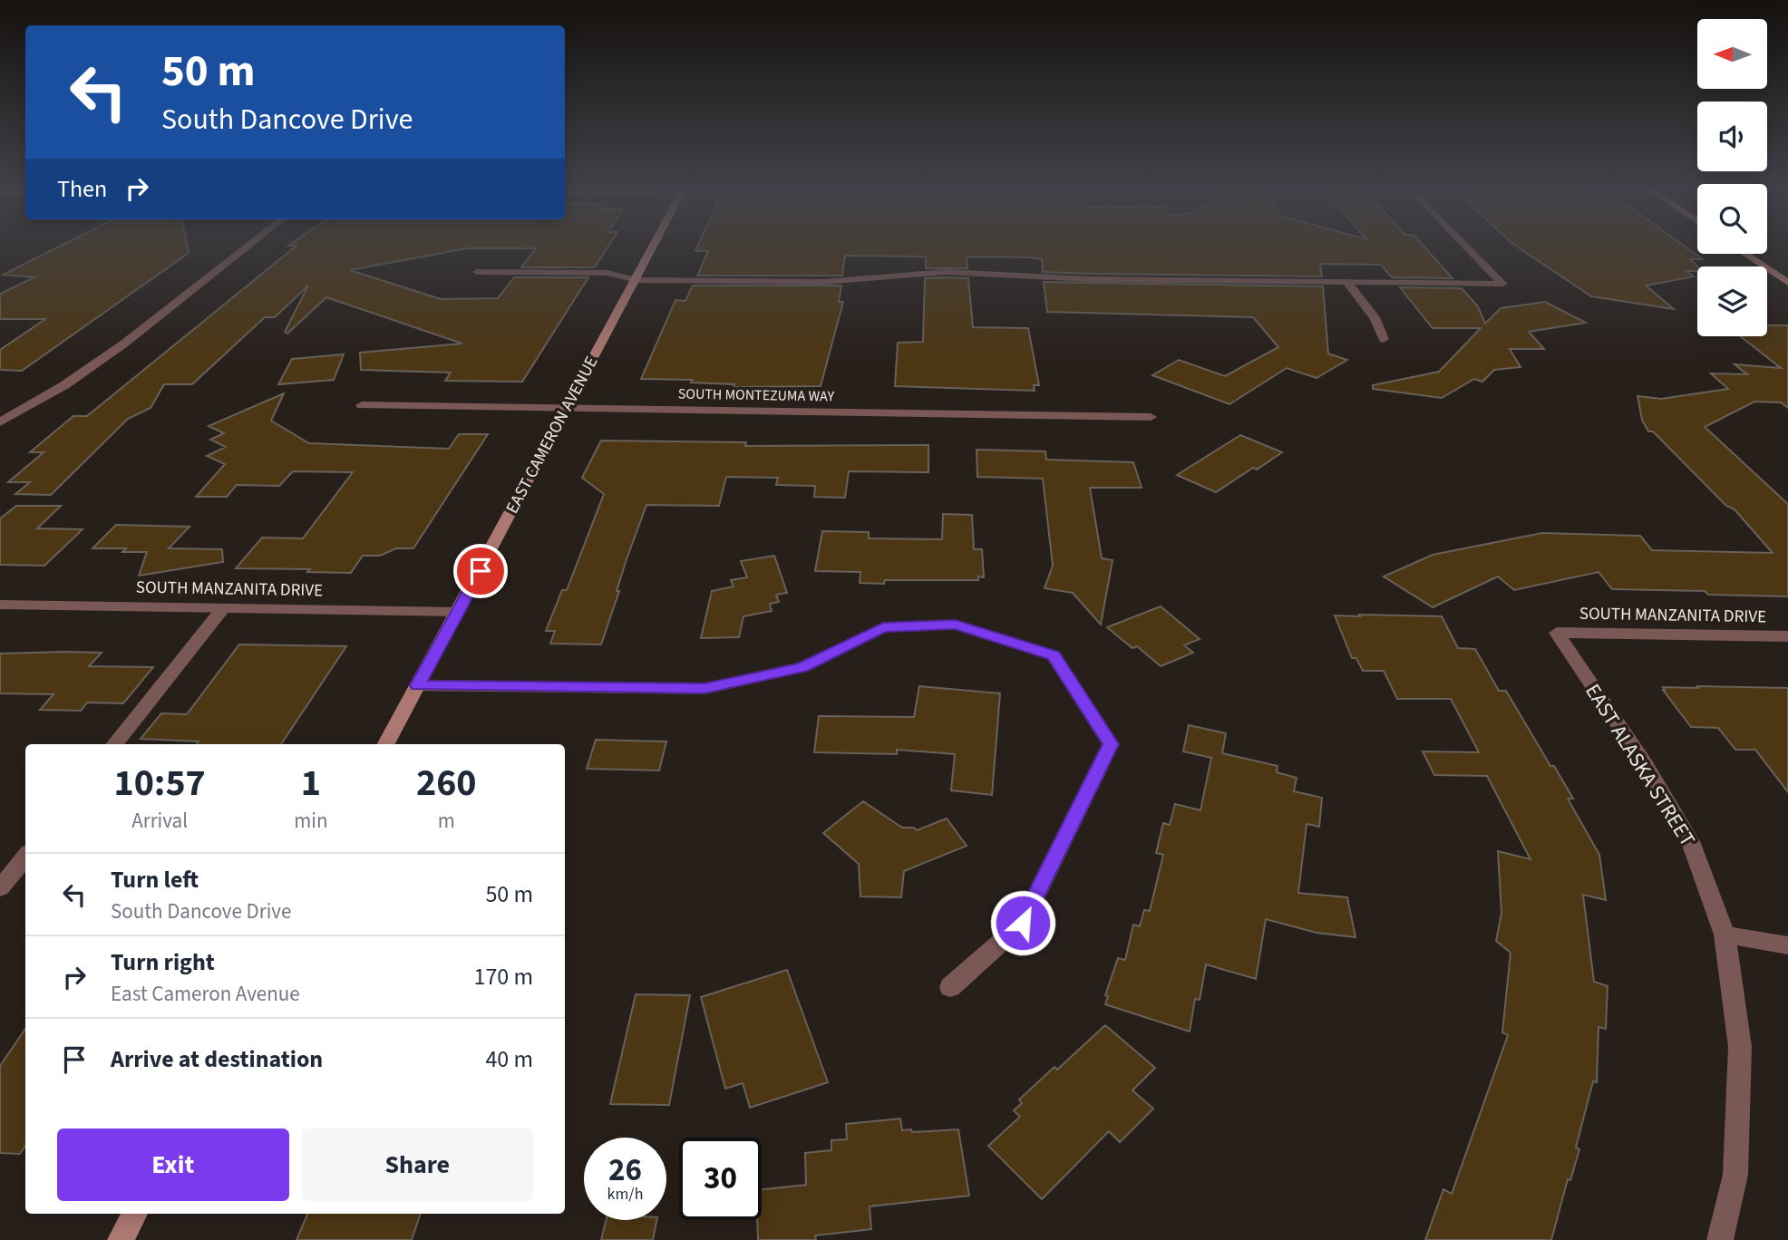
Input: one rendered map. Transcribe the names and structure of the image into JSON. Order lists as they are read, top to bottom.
{
  "streets": {
    "main road": ["EAST CAMERON AVENUE"],
    "street": ["SOUTH MONTEZUMA WAY", "SOUTH MANZANITA DRIVE", "EAST ALASKA STREET"]
  },
  "crossings": [
    ["SOUTH MONTEZUMA WAY", "EAST CAMERON AVENUE"],
    ["EAST CAMERON AVENUE", "SOUTH MANZANITA DRIVE"],
    ["SOUTH MANZANITA DRIVE", "EAST ALASKA STREET"]
  ],
  "north": "left",
  "page": {
    "turn": ["50 m", "South Dancove Drive"],
    "then": "Then",
    "eta": [
      "10:57",
      "Arrival",
      "1",
      "min",
      "260",
      "m"
    ],
    "list": [
      {
        "name": "Turn left",
        "note": "South Dancove Drive",
        "value": "50 m"
      },
      {
        "name": "Turn right",
        "note": "East Cameron Avenue",
        "value": "170 m"
      },
      {
        "name": "Arrive at destination",
        "value": "40 m"
      }
    ],
    "buttons": ["Exit", "Share"],
    "speed": "26 km/h",
    "limit": "30"
  }
}
